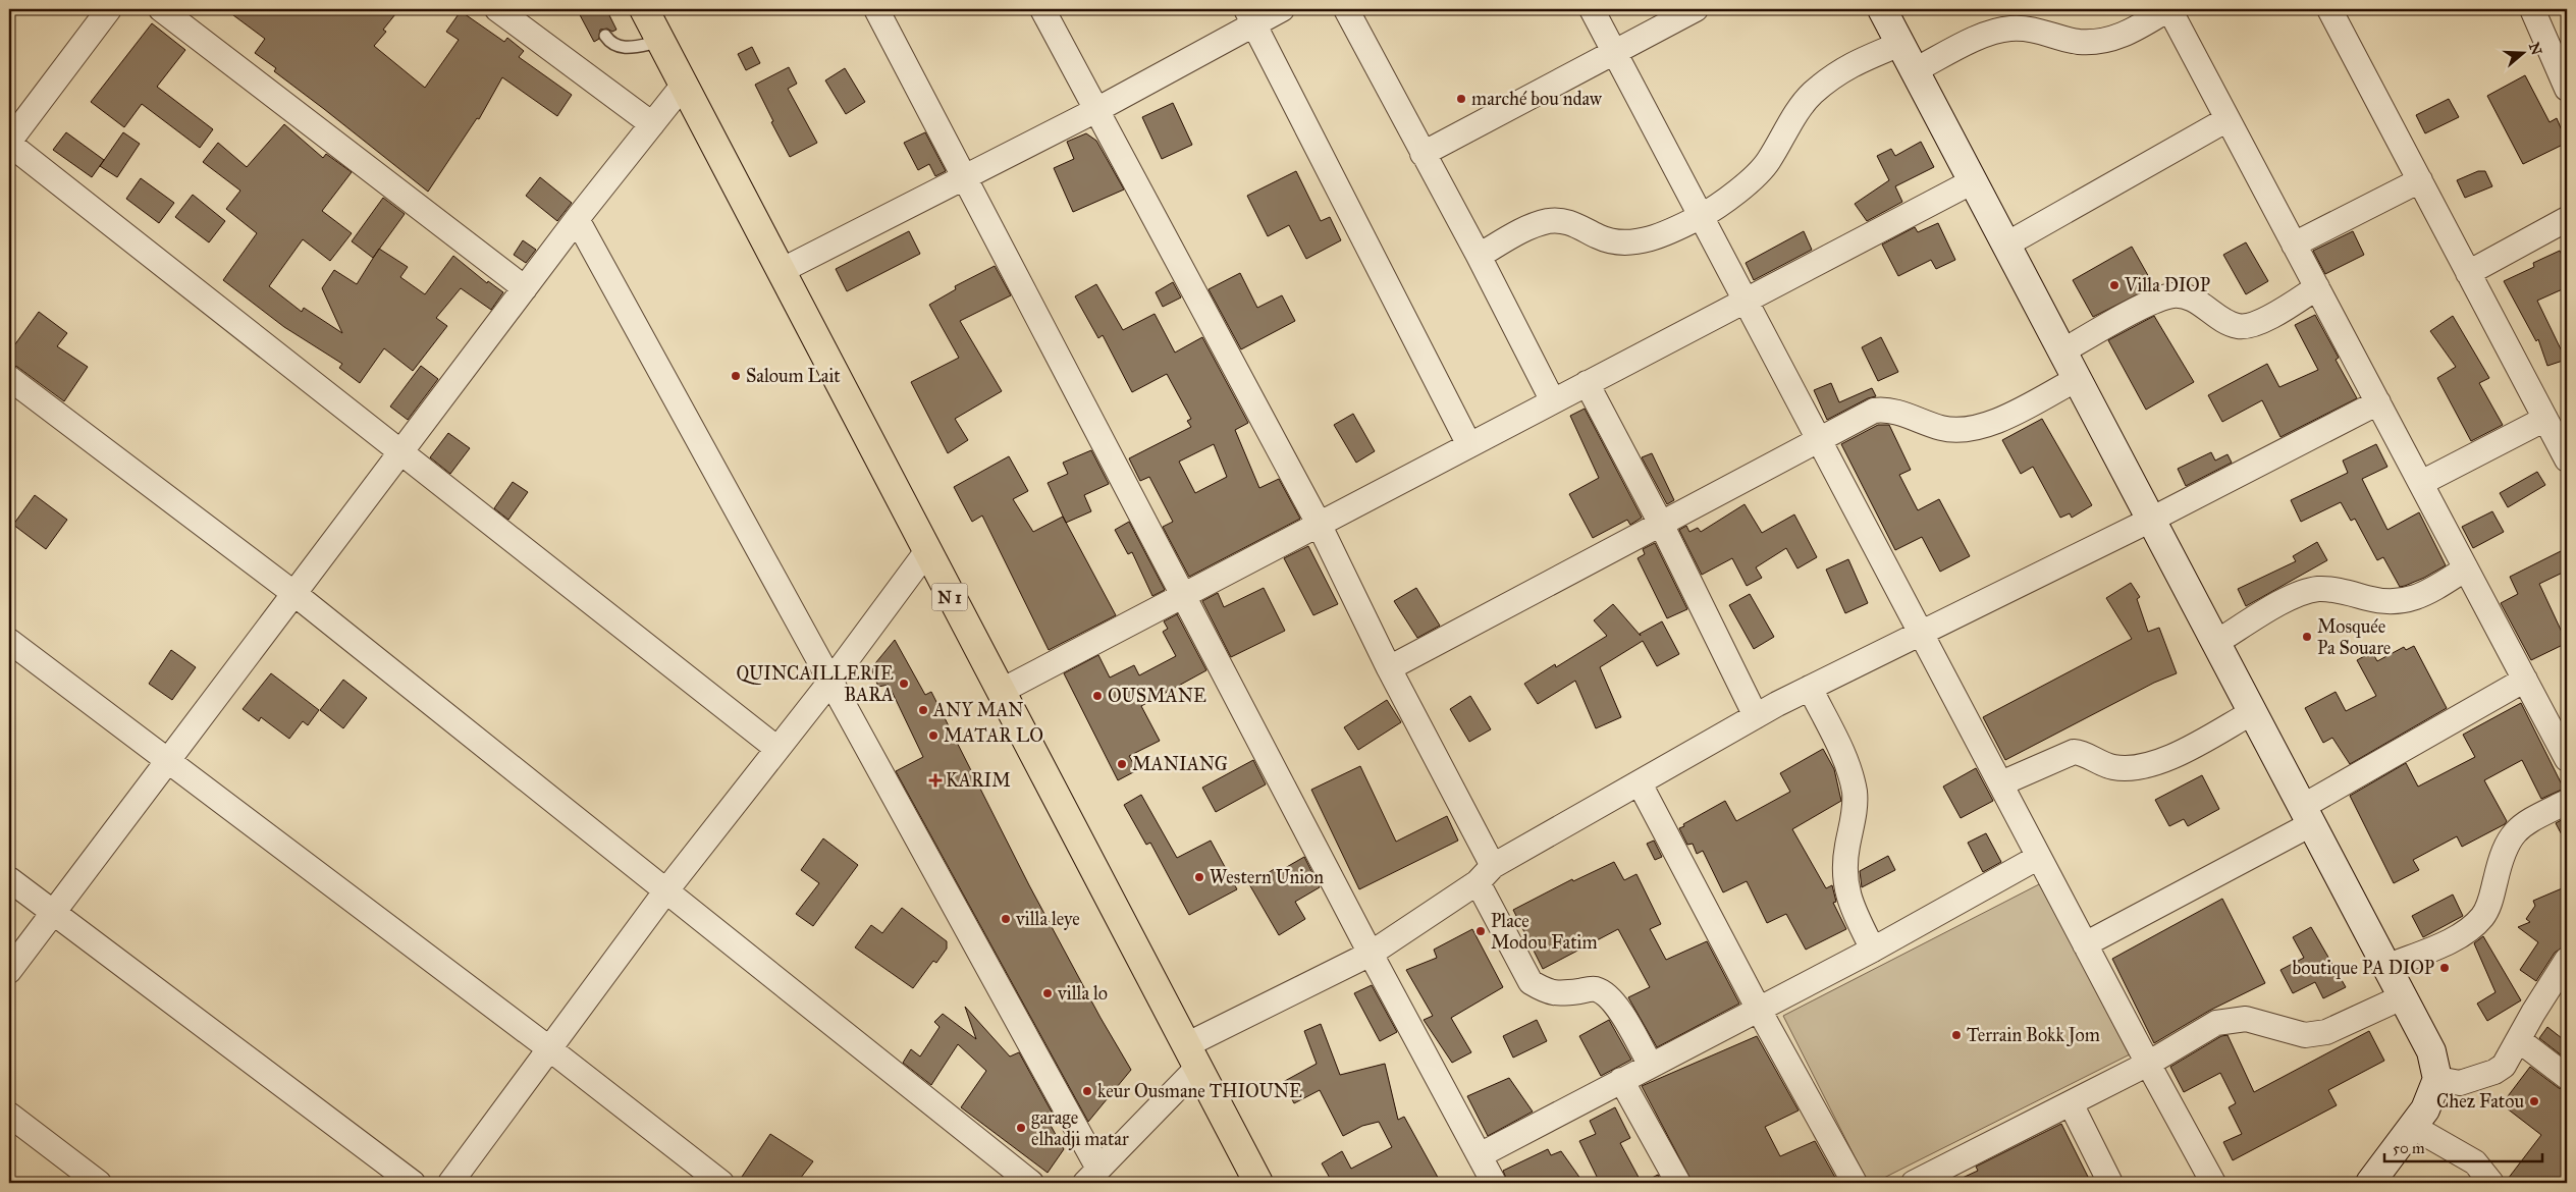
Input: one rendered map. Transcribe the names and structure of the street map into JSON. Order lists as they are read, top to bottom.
{
  "streets": {
    "highway": ["N 1"]
  },
  "places": {
    "other": [
      "marché bou ndaw",
      "Villa DIOP",
      "Saloum Lait",
      "Mosquée Pa Souare",
      "QUINCAILLERIE BARA",
      "OUSMANE",
      "ANY MAN",
      "MATAR LO",
      "MANIANG",
      "Western Union",
      "villa leye",
      "Place Modou Fatim",
      "boutique PA DIOP",
      "villa lo",
      "Terrain Bokk Jom",
      "keur Ousmane THIOUNE",
      "Chez Fatou",
      "garage elhadji matar"
    ],
    "health": ["KARIM"]
  },
  "scale_bar": "50 m",
  "north": "right"
}
